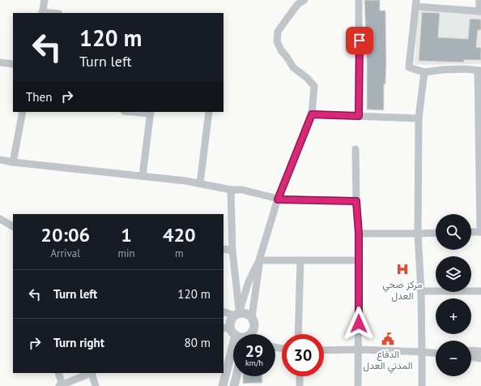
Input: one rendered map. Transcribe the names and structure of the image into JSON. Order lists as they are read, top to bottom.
{
  "places": {
    "hospital": ["مركز صحي العدل"],
    "public building": ["الدفاع المدني العدل"]
  },
  "page": {
    "turn": ["120 m", "Turn left"],
    "then": "Then",
    "map_buttons": ["+", "−"],
    "eta": [
      "20:06",
      "Arrival",
      "1",
      "min",
      "420",
      "m"
    ],
    "list": [
      {
        "name": "Turn left",
        "value": "120 m"
      },
      {
        "name": "Turn right",
        "value": "80 m"
      }
    ],
    "speed": "29 km/h",
    "limit": "30"
  }
}
